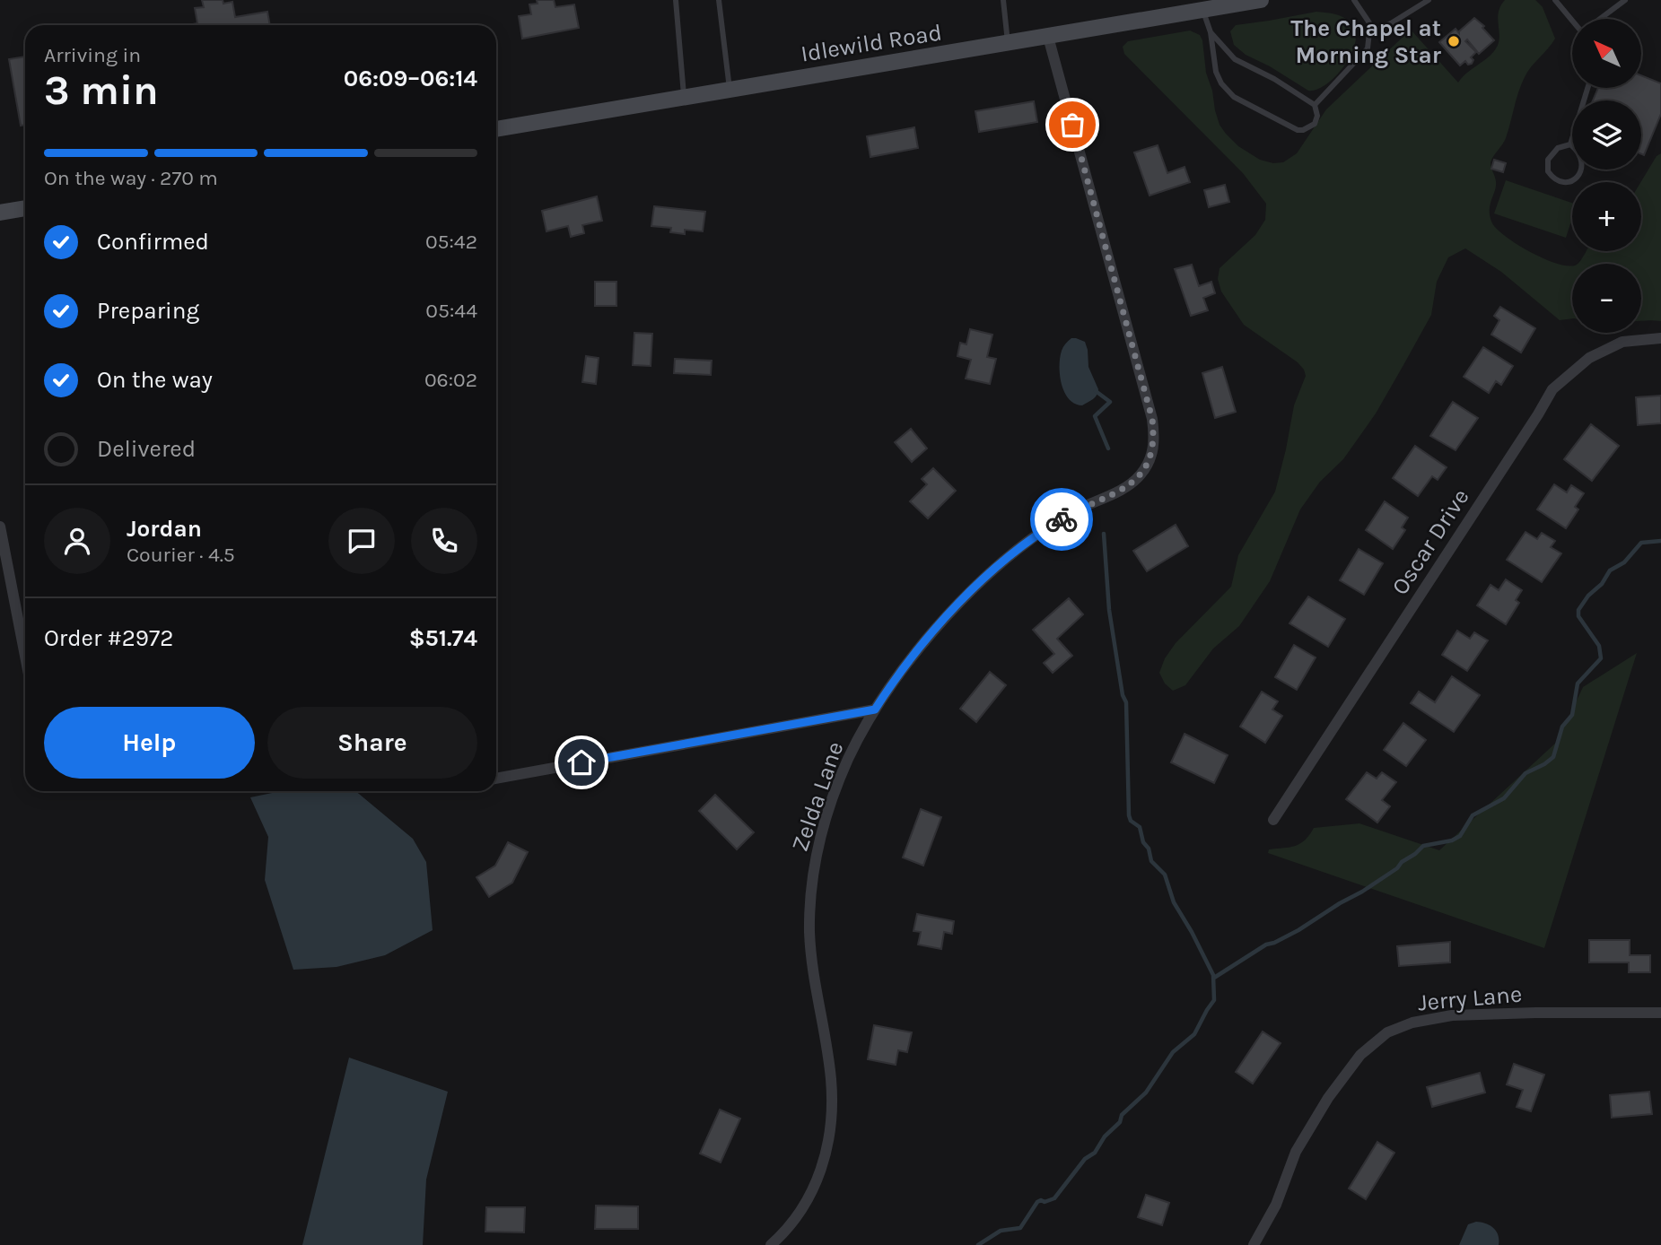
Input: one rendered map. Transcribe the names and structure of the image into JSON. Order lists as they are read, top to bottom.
{
  "streets": {
    "main road": ["Idlewild Road"],
    "street": ["Oscar Drive", "Zelda Lane", "Jerry Lane"]
  },
  "crossings": [
    ["Idlewild Road", "Zelda Lane"]
  ],
  "places": ["The Chapel at Morning Star"],
  "north": "top left",
  "page": {
    "map_buttons": ["+", "−"],
    "heading": ["3 min", "Arriving in", "06:09–06:14"],
    "panel": [
      "Jordan",
      "Courier · 4.5",
      "Order #2972",
      "$51.74"
    ],
    "bar": "On the way · 270 m",
    "list": [
      ["Confirmed", "05:42"],
      ["Preparing", "05:44"],
      ["On the way", "06:02"],
      "Delivered"
    ],
    "buttons": ["Help", "Share"]
  }
}
